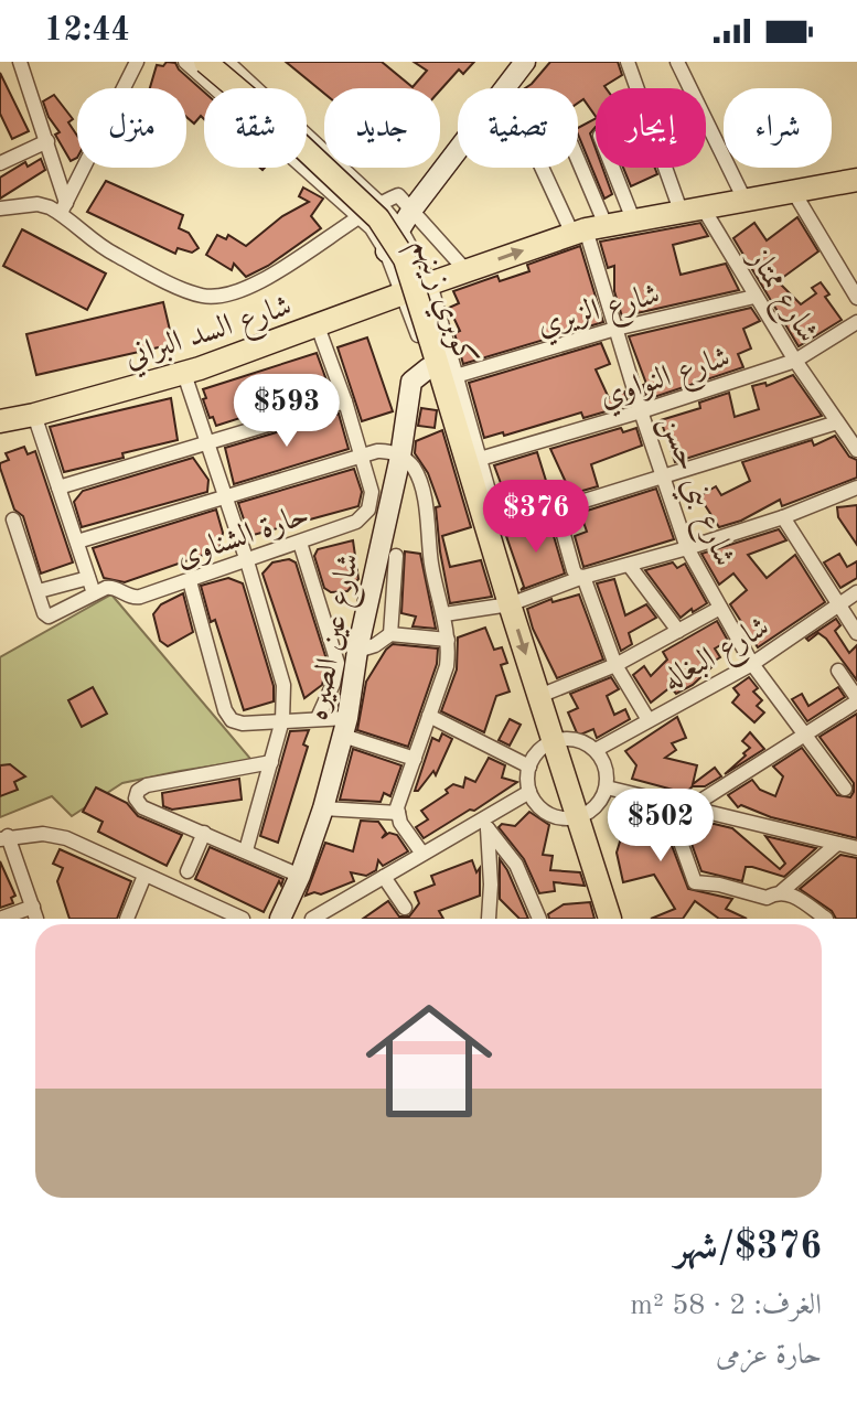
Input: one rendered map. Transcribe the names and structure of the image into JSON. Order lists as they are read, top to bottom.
{
  "streets": {
    "main road": ["كوبري زينهم", "شارع السد البراني"],
    "street": [
      "شارع ممتاز",
      "شارع الزيري",
      "شارع النواوي",
      "شارع بني حسن",
      "حارة الشناوى",
      "شارع عين الصيره",
      "شارع البغاله"
    ]
  },
  "crossings": [
    ["شارع ممتاز", "شارع الزيري"],
    ["شارع ممتاز", "شارع السد البراني"],
    ["شارع ممتاز", "شارع النواوي"],
    ["شارع الزيري", "شارع بني حسن"],
    ["شارع السد البراني", "شارع بني حسن"],
    ["شارع السد البراني", "حارة الشناوى"],
    ["شارع النواوي", "شارع بني حسن"],
    ["شارع بني حسن", "شارع البغاله"]
  ],
  "page": {
    "status": "12:44",
    "chip": [
      "شراء",
      "إيجار",
      "تصفية",
      "جديد",
      "شقة",
      "منزل"
    ],
    "price": ["$593", "$376", "$502"],
    "list": [
      {
        "name": "$376/شهر",
        "note": "الغرف: 2 · 58 m² · حارة عزمى"
      }
    ]
  }
}
